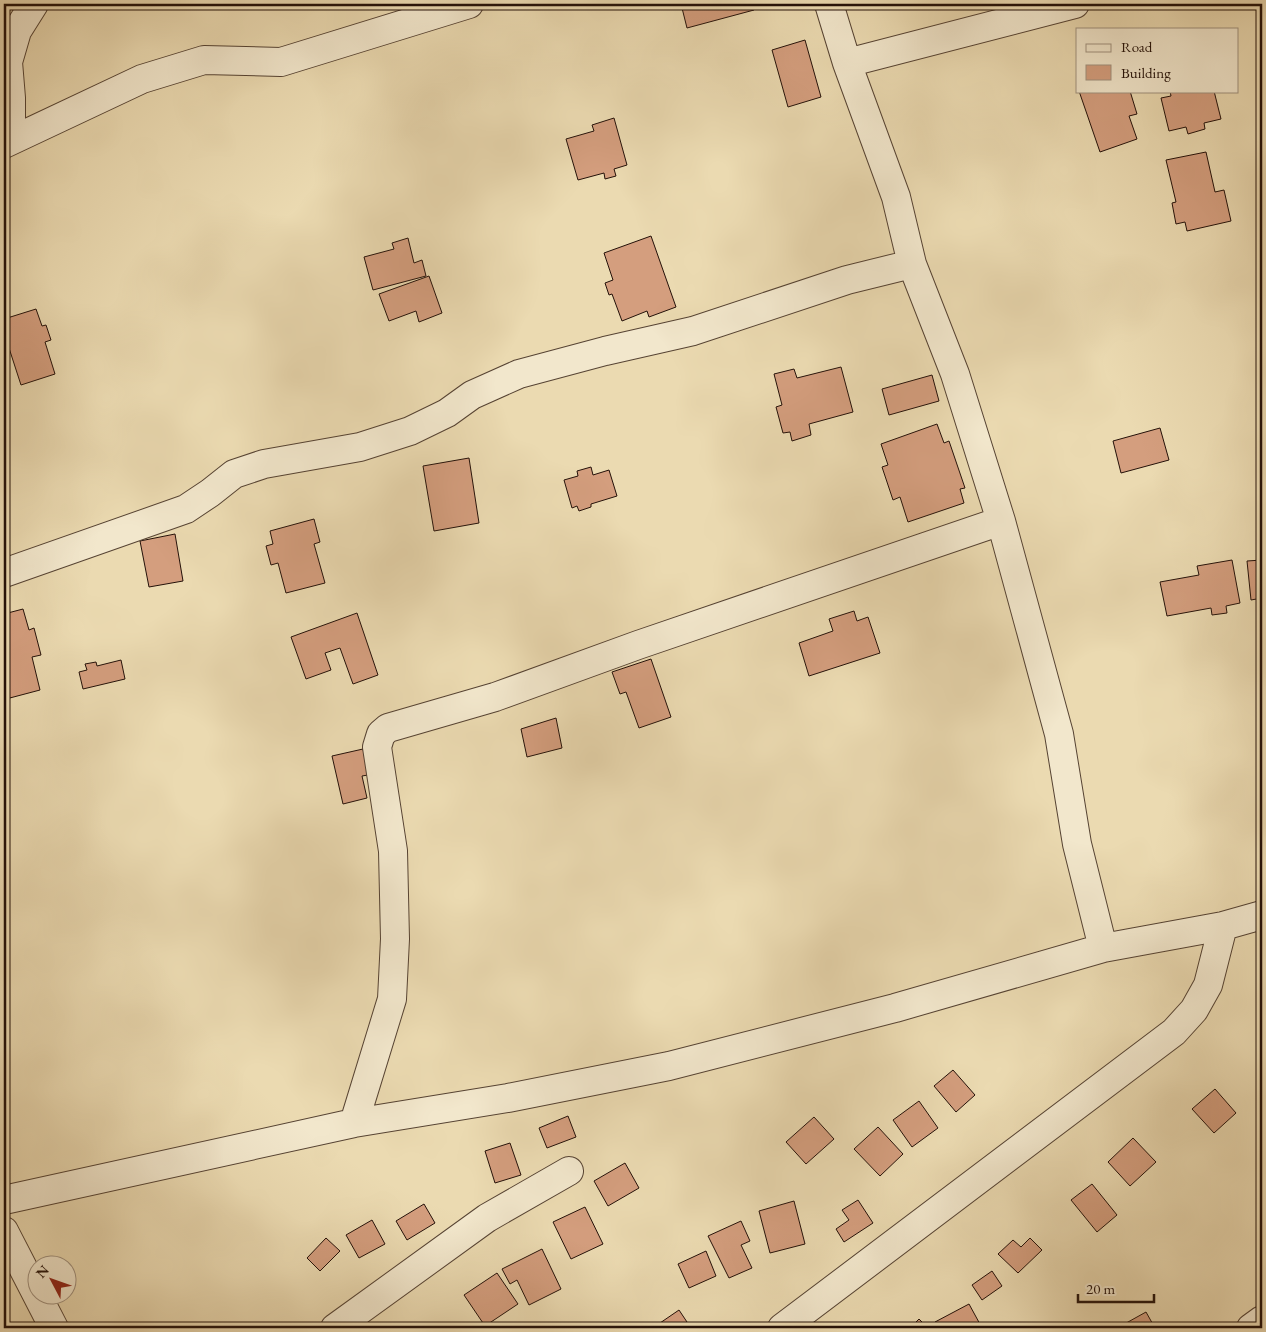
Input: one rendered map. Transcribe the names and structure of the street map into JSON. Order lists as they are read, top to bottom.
{
  "legend": ["Road", "Building"],
  "scale_bar": "20 m",
  "north": "top left"
}
